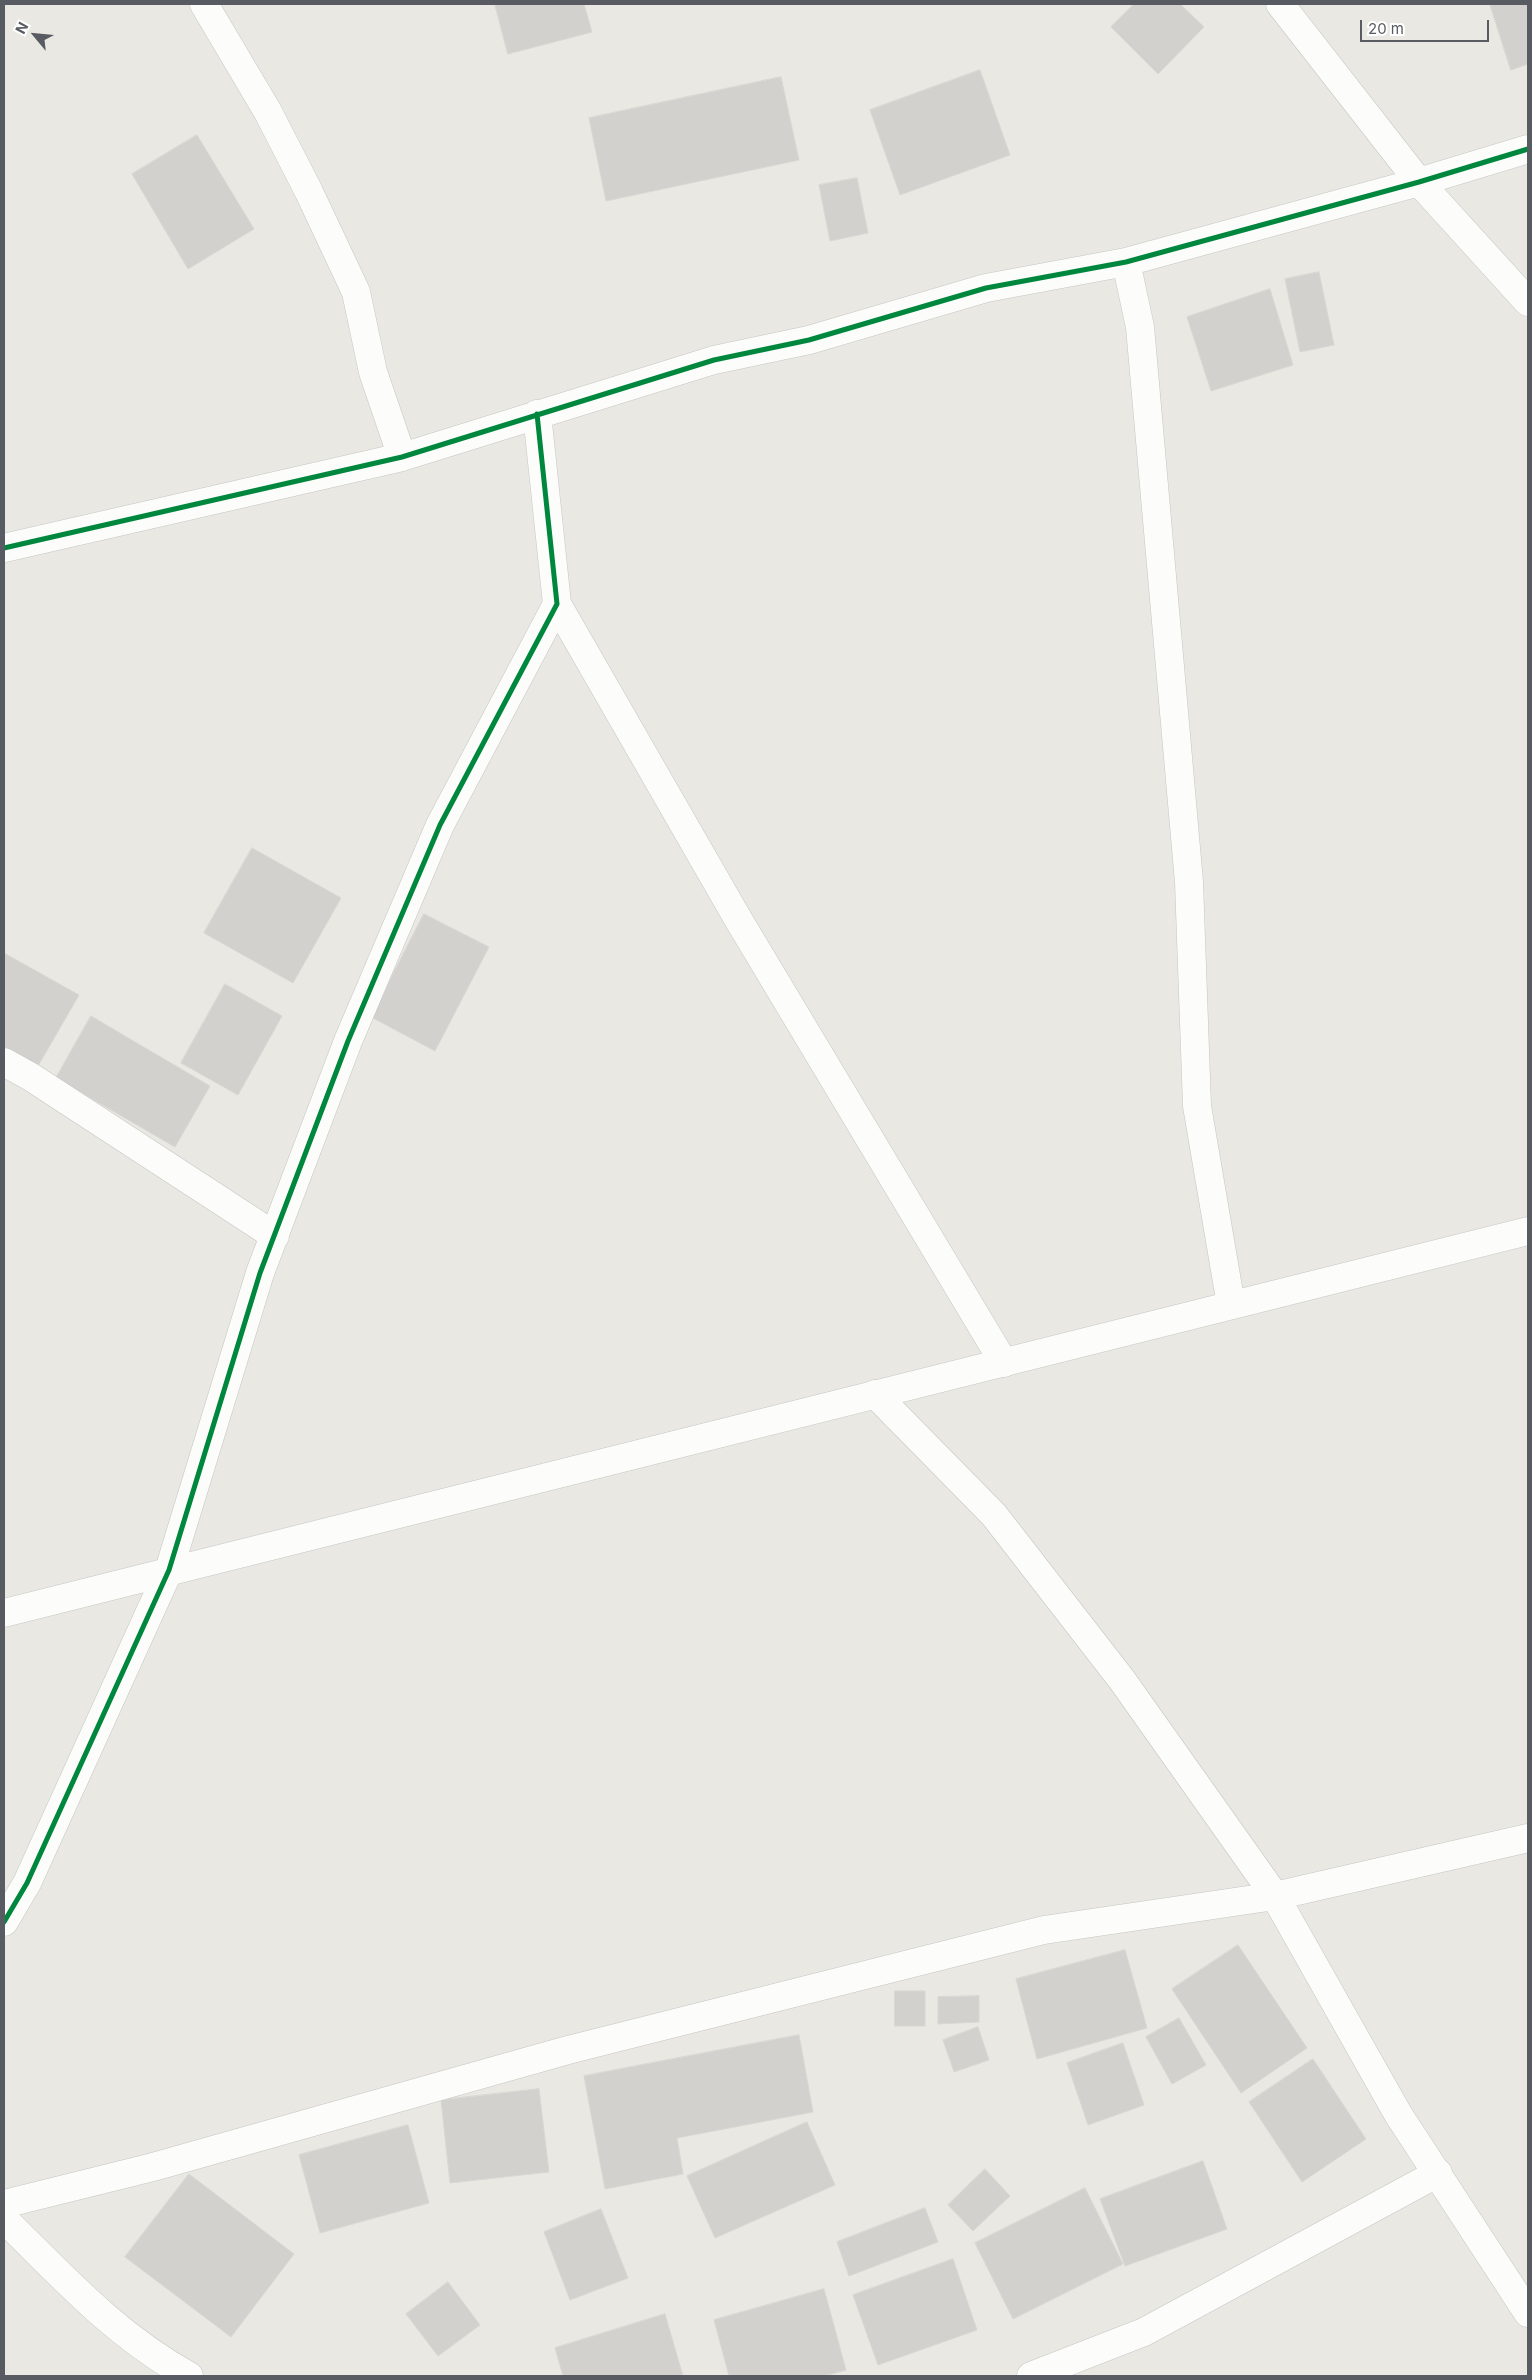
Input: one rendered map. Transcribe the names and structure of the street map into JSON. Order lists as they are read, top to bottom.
{
  "scale_bar": "20 m",
  "north": "top left"
}
